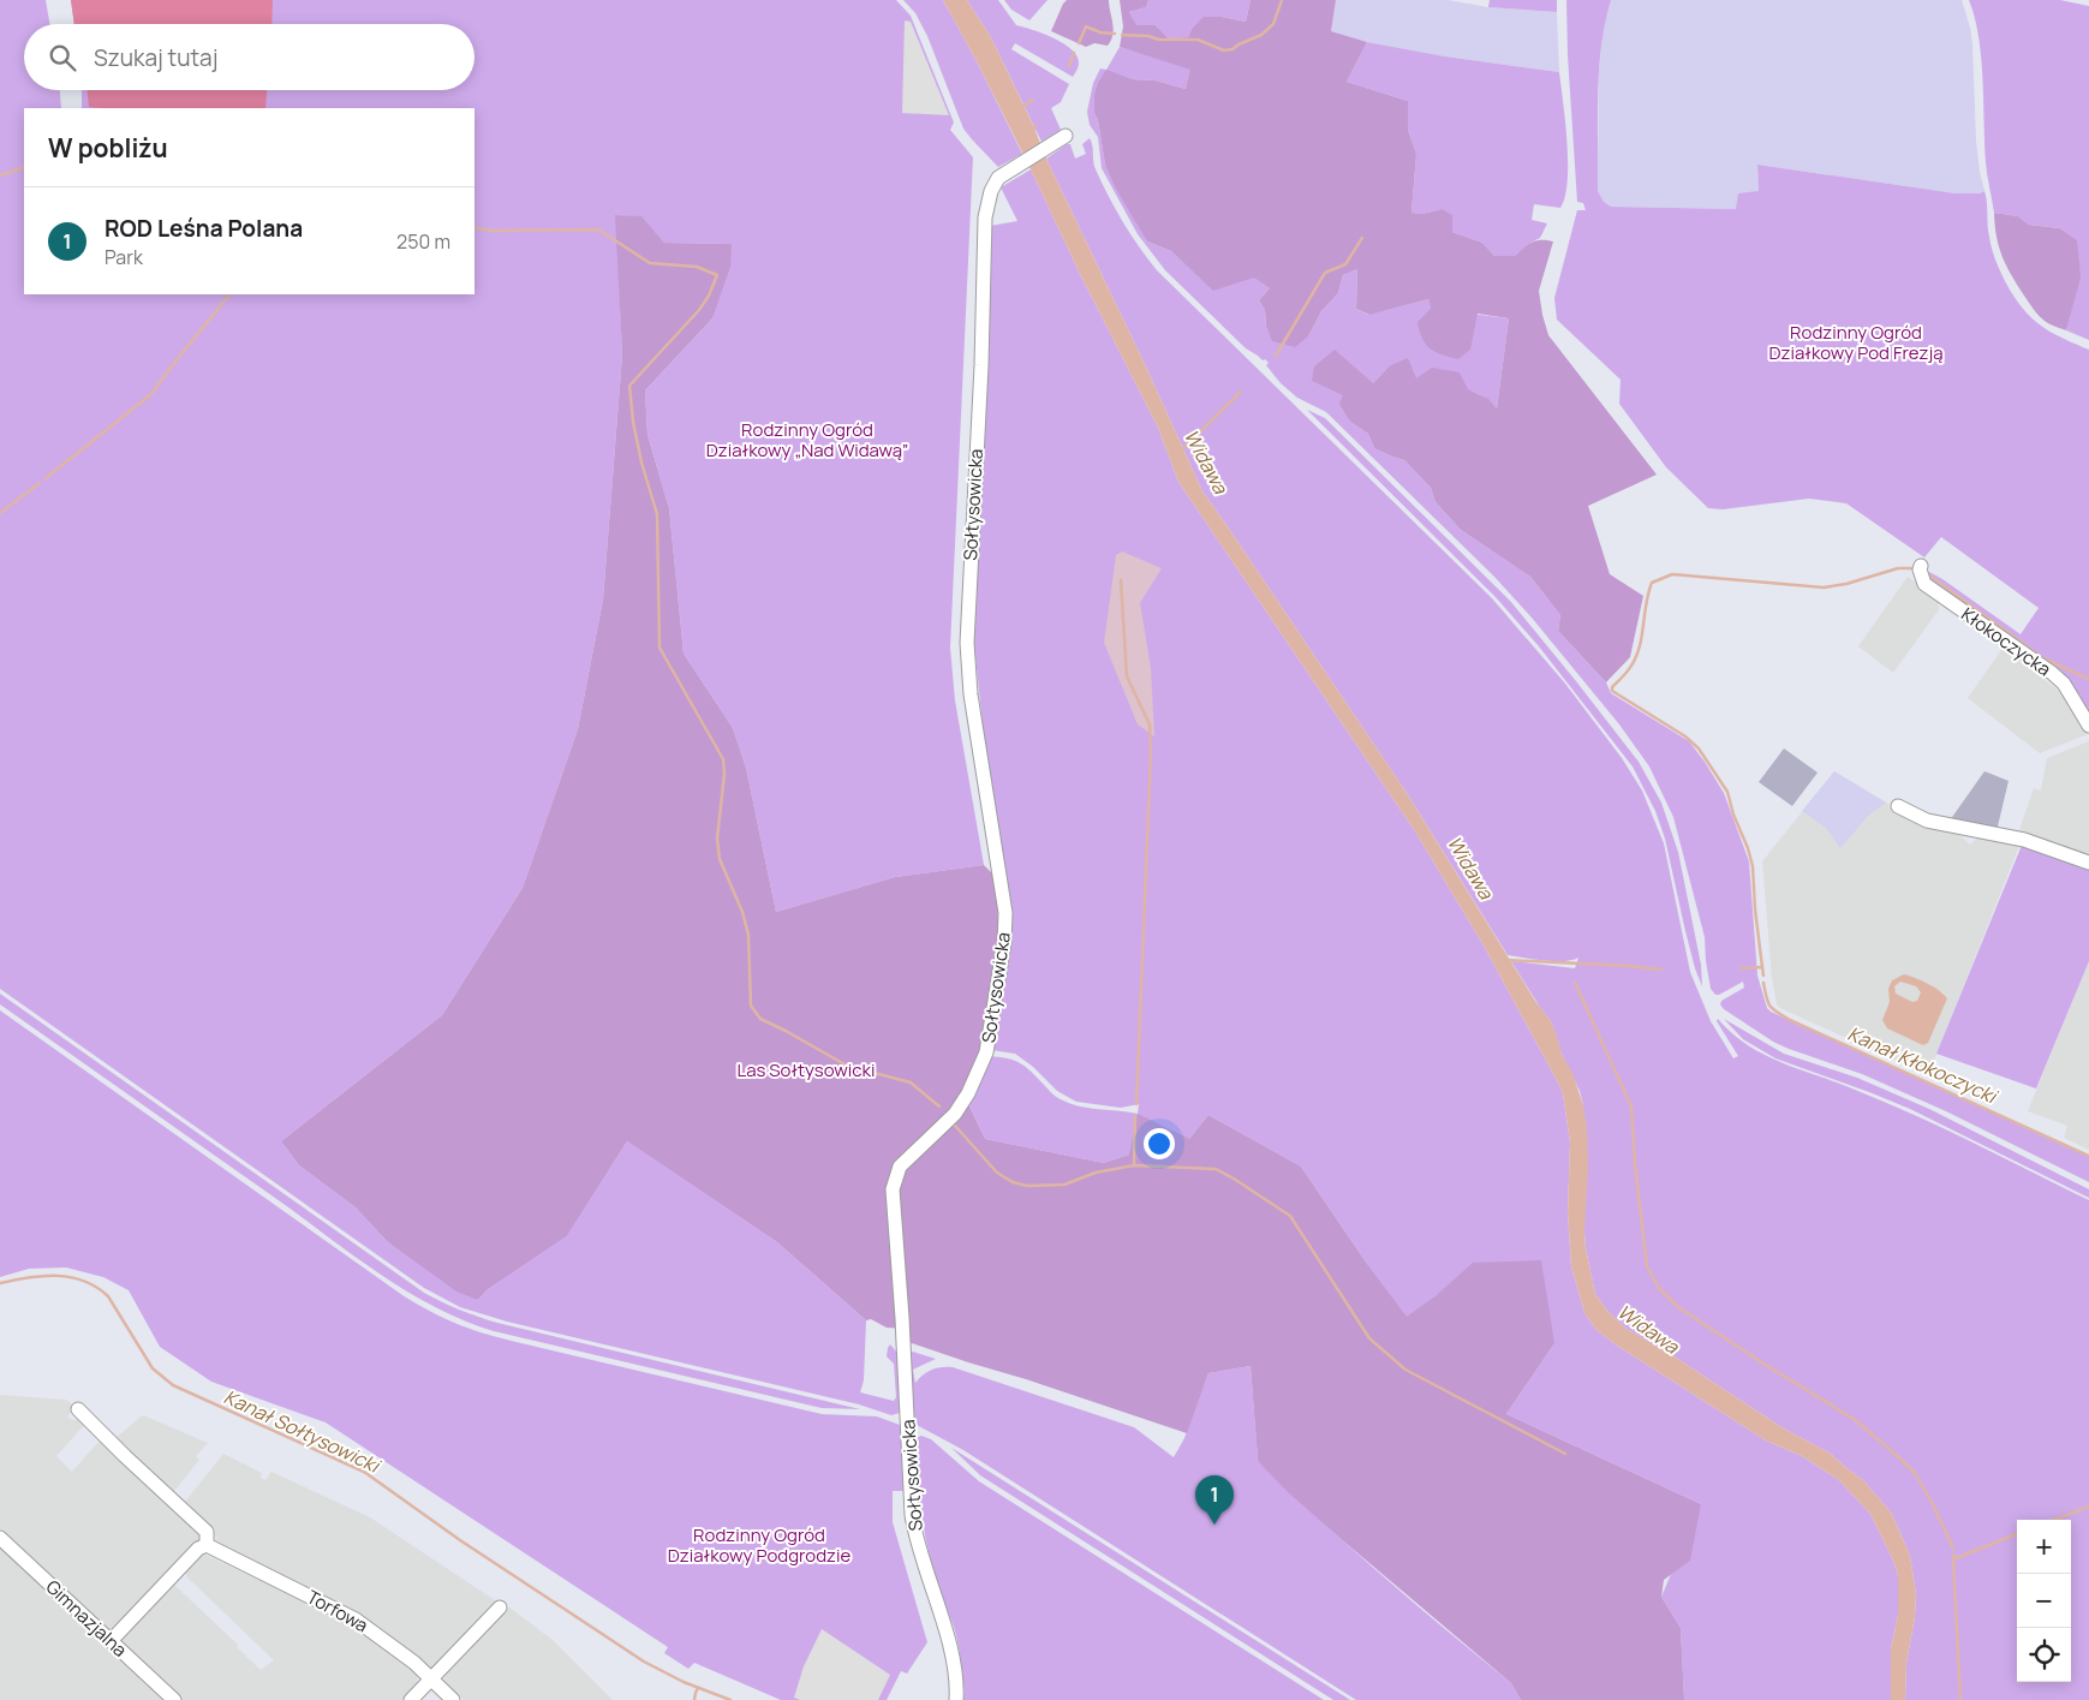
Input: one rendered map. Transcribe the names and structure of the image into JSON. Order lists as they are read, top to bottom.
{
  "streets": {
    "street": [
      "Sołtysowicka",
      "Kłokoczycka",
      "Torfowa",
      "Gimnazjalna"
    ]
  },
  "water": ["Widawa", "Kanał Kłokoczycki", "Kanał Sołtysowicki"],
  "parks": [
    "Rodzinny Ogród Działkowy Pod Frezją",
    "Rodzinny Ogród Działkowy „Nad Widawą”",
    "Las Sołtysowicki",
    "Rodzinny Ogród Działkowy Podgrodzie"
  ],
  "page": {
    "search": "Szukaj tutaj",
    "heading": "W pobliżu",
    "list": [
      {
        "mark": "1",
        "name": "ROD Leśna Polana",
        "note": "Park",
        "value": "250 m"
      }
    ],
    "pins": "1",
    "map_buttons": ["+", "−"]
  }
}
